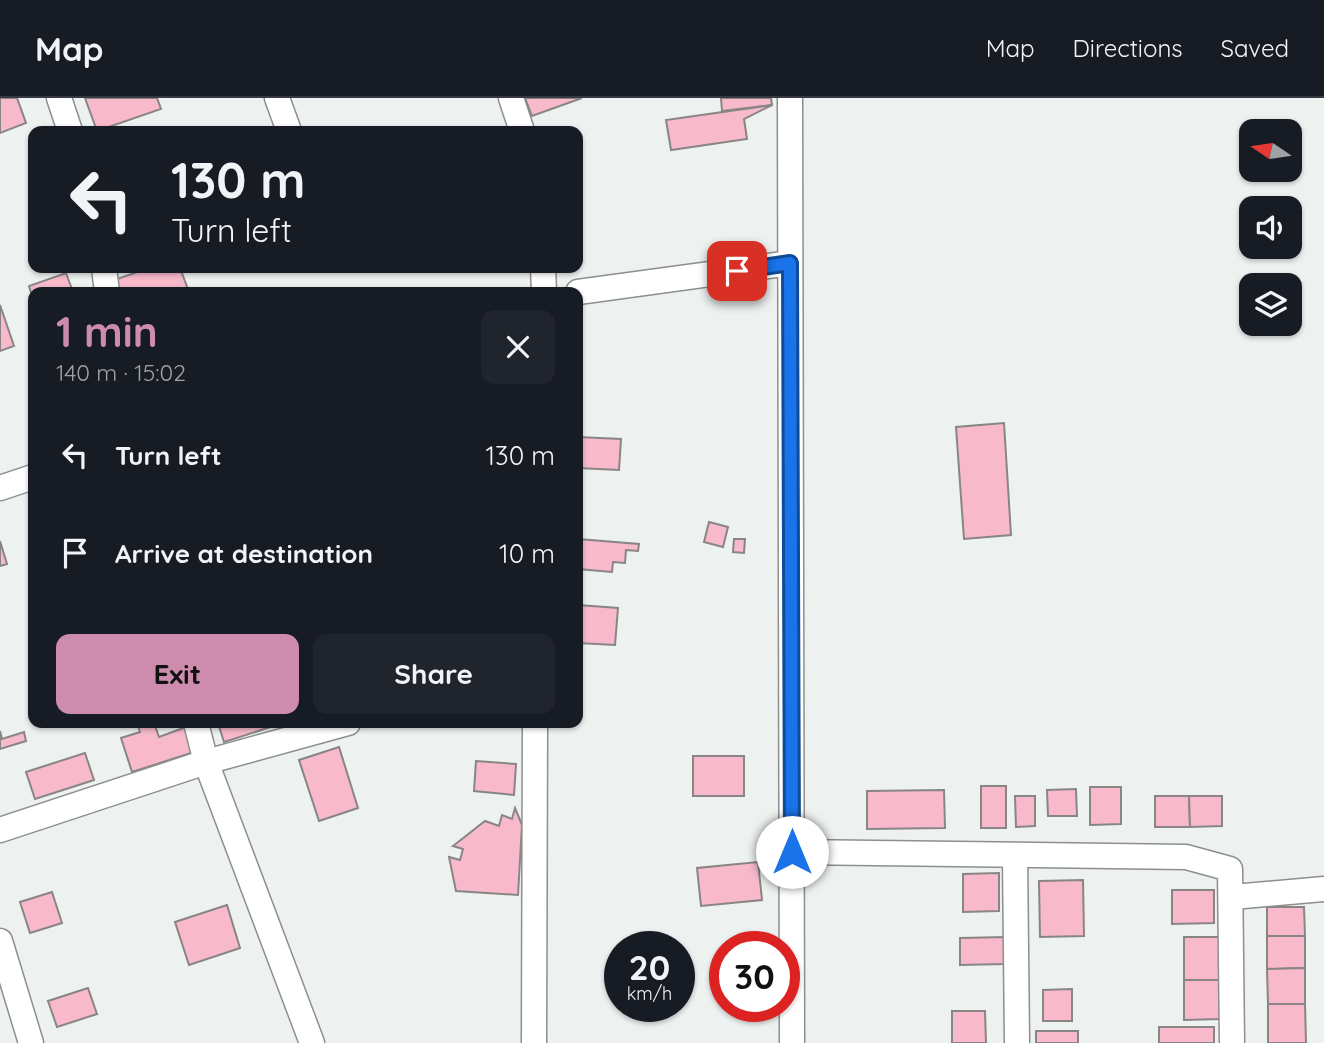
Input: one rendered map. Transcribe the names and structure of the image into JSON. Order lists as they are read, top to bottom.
{
  "north": "left",
  "page": {
    "header": "Map",
    "nav": ["Map", "Directions", "Saved"],
    "turn": ["130 m", "Turn left"],
    "heading": ["1 min", "140 m · 15:02"],
    "list": [
      {
        "name": "Turn left",
        "value": "130 m"
      },
      {
        "name": "Arrive at destination",
        "value": "10 m"
      }
    ],
    "buttons": ["Exit", "Share"],
    "speed": "20 km/h",
    "limit": "30"
  }
}
